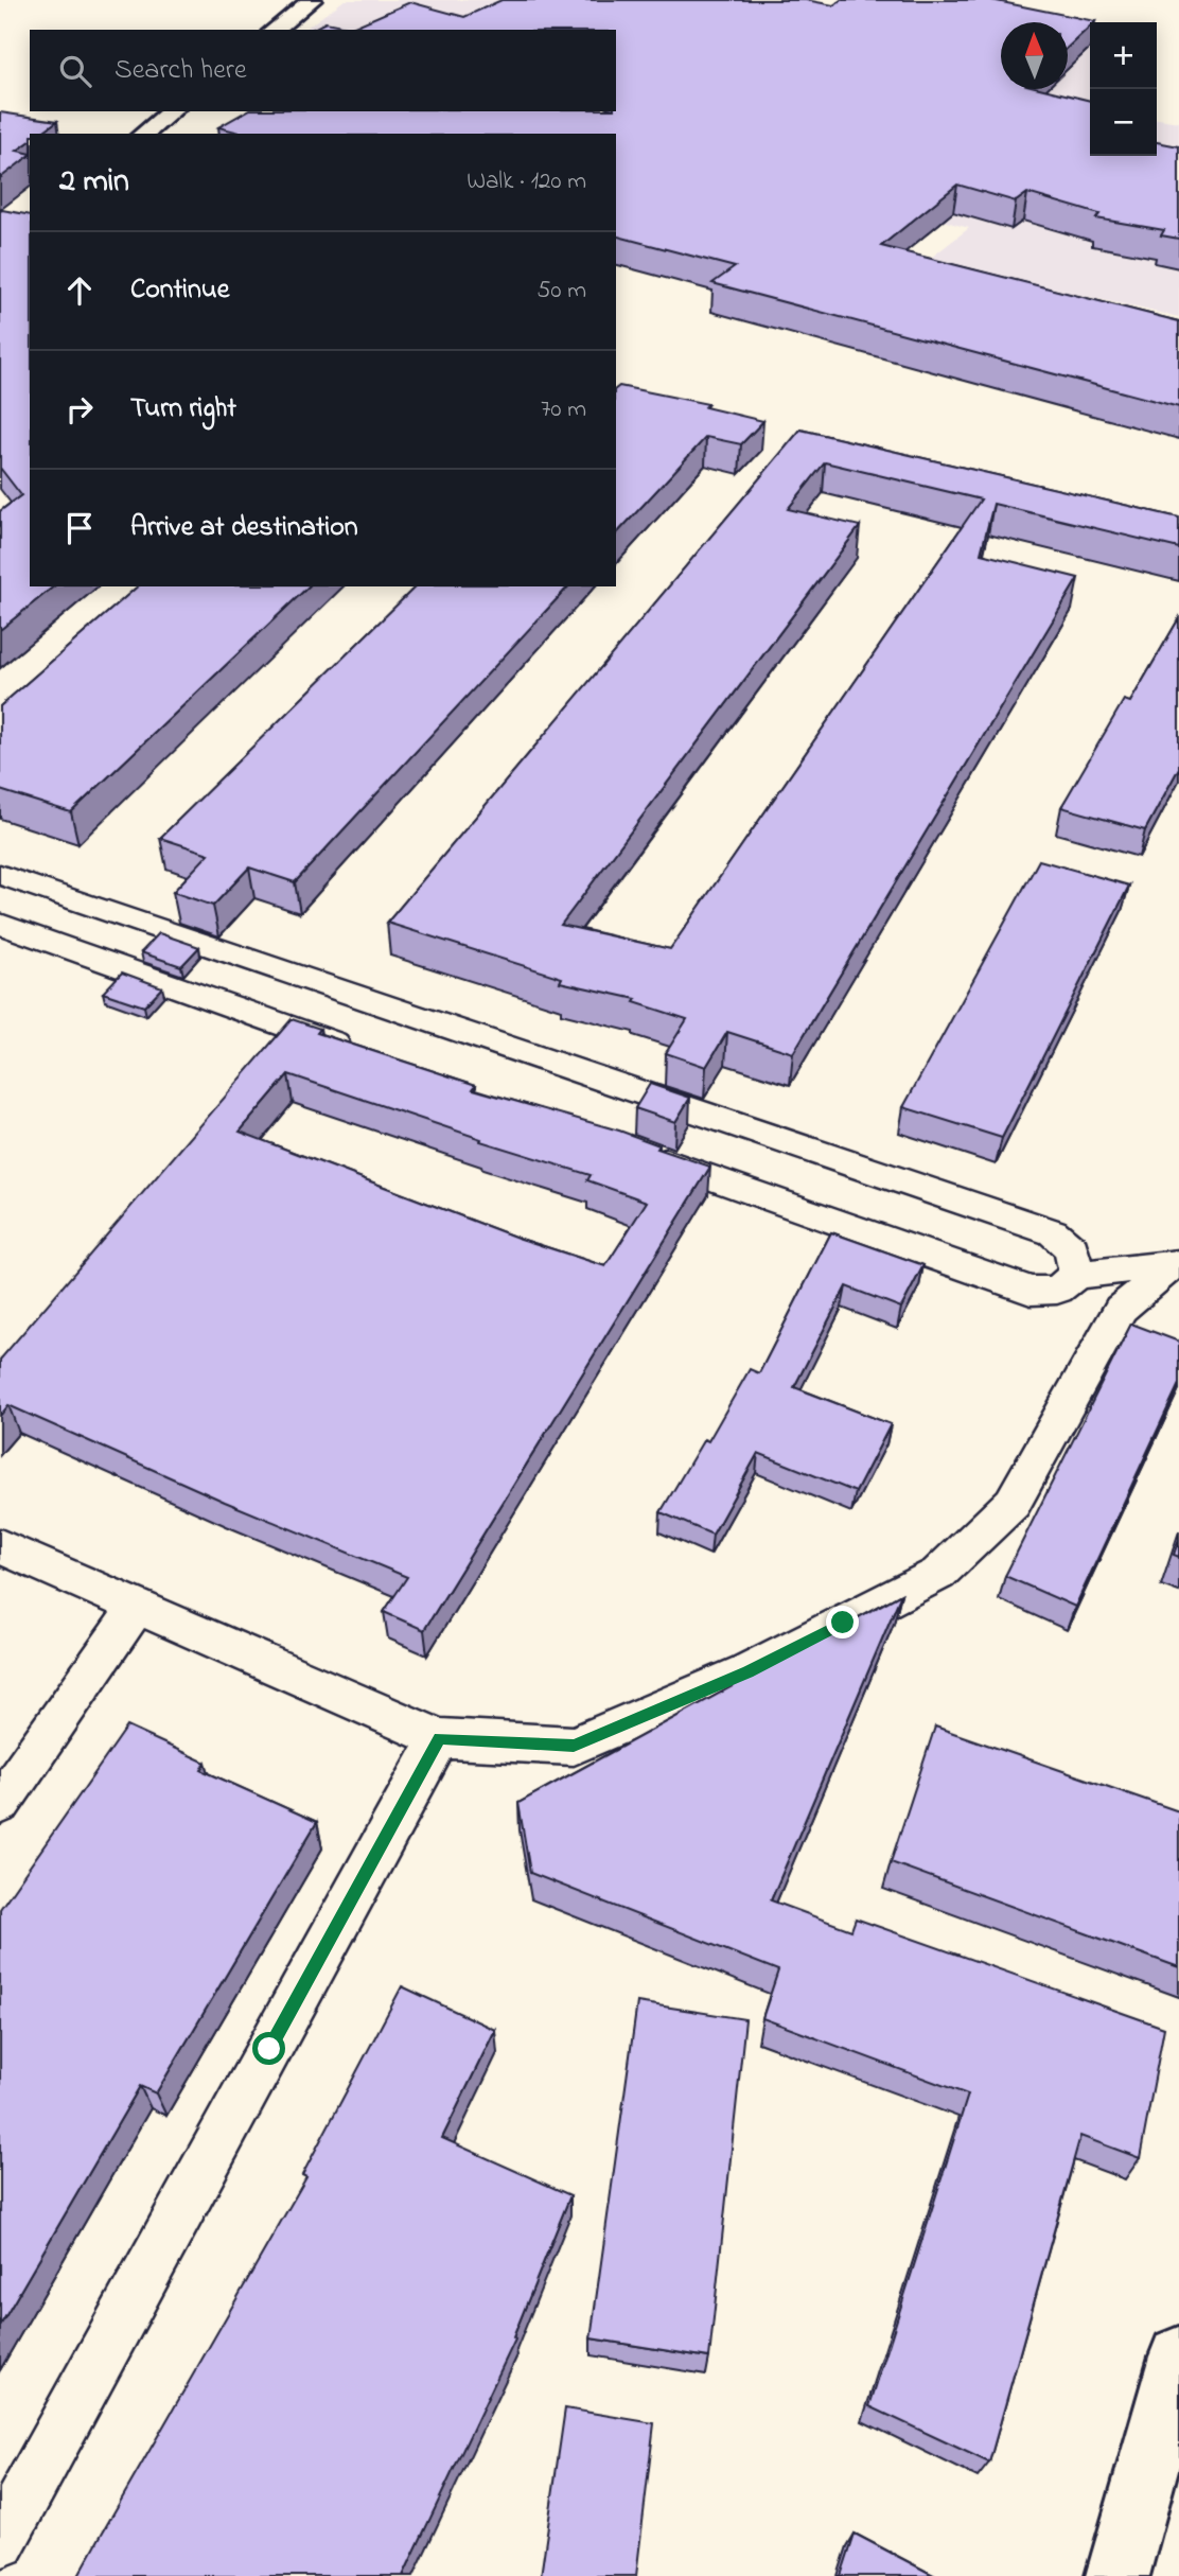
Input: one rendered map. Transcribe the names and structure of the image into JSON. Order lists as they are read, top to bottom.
{
  "north": "top",
  "page": {
    "map_buttons": ["+", "−"],
    "search": "Search here",
    "heading": ["2 min", "Walk · 120 m"],
    "list": [
      ["Continue", "50 m"],
      ["Turn right", "70 m"],
      "Arrive at destination"
    ]
  }
}
